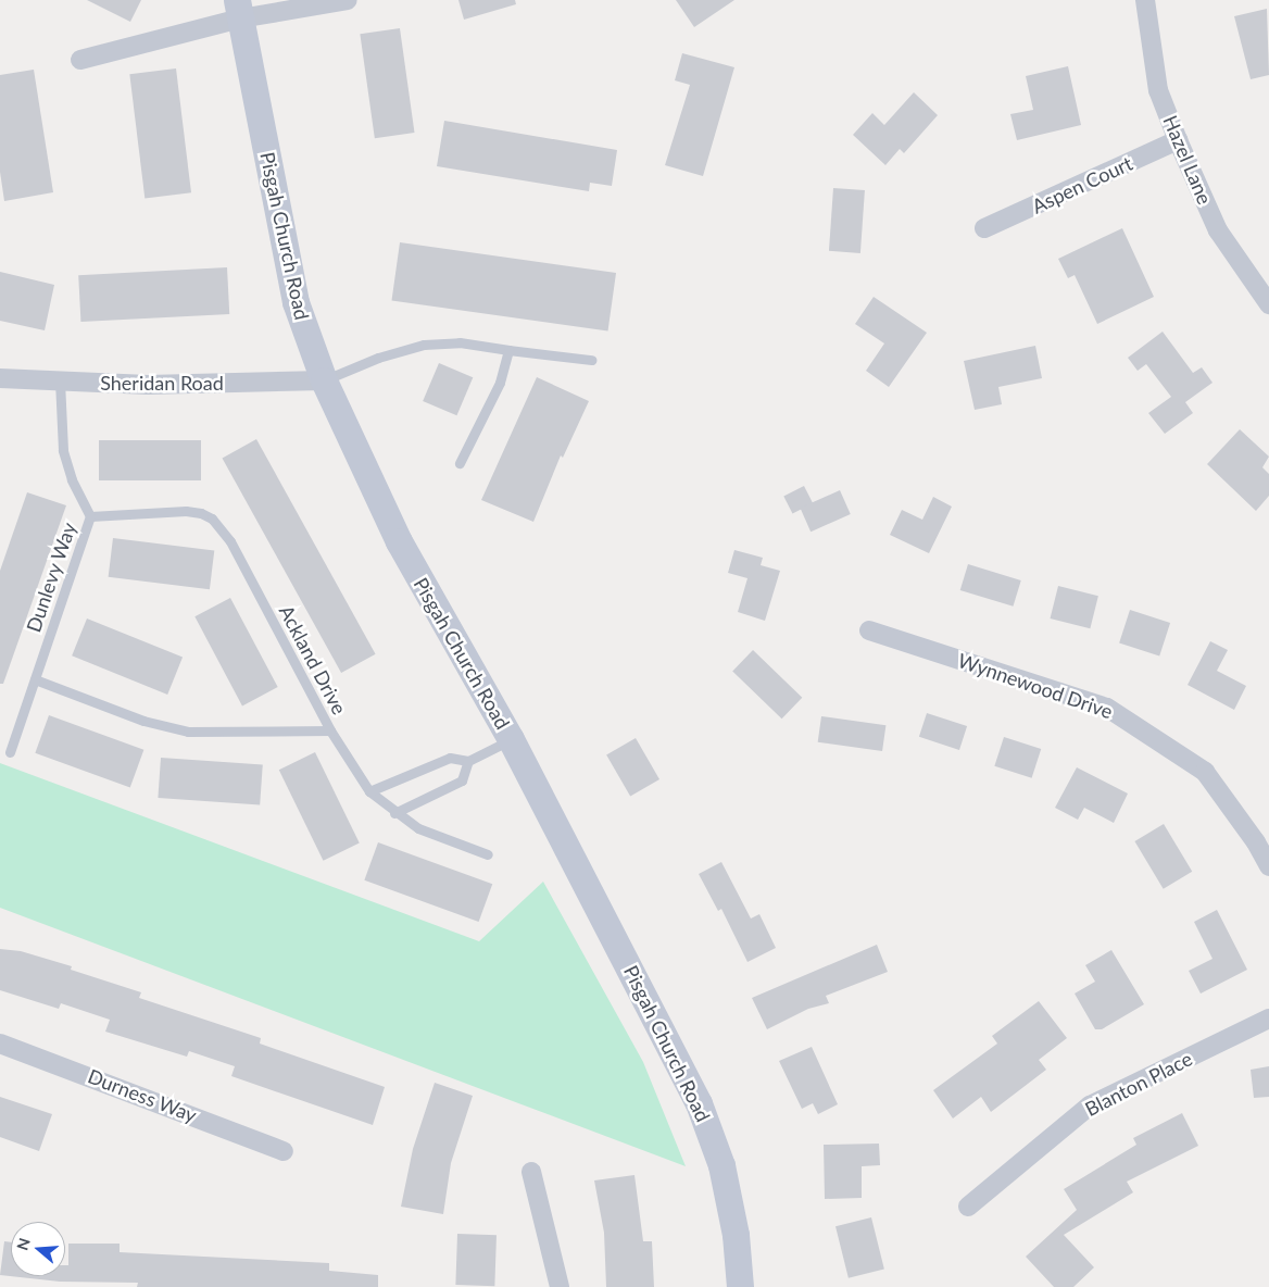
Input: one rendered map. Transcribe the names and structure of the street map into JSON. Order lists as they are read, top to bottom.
{
  "streets": {
    "main road": ["Pisgah Church Road"],
    "street": [
      "Hazel Lane",
      "Aspen Court",
      "Sheridan Road",
      "Wynnewood Drive",
      "Blanton Place",
      "Durness Way"
    ],
    "lane": ["Dunlevy Way", "Ackland Drive"]
  },
  "crossings": [
    ["Hazel Lane", "Aspen Court"],
    ["Pisgah Church Road", "Sheridan Road"],
    ["Sheridan Road", "Dunlevy Way"],
    ["Dunlevy Way", "Ackland Drive"]
  ],
  "north": "left"
}
